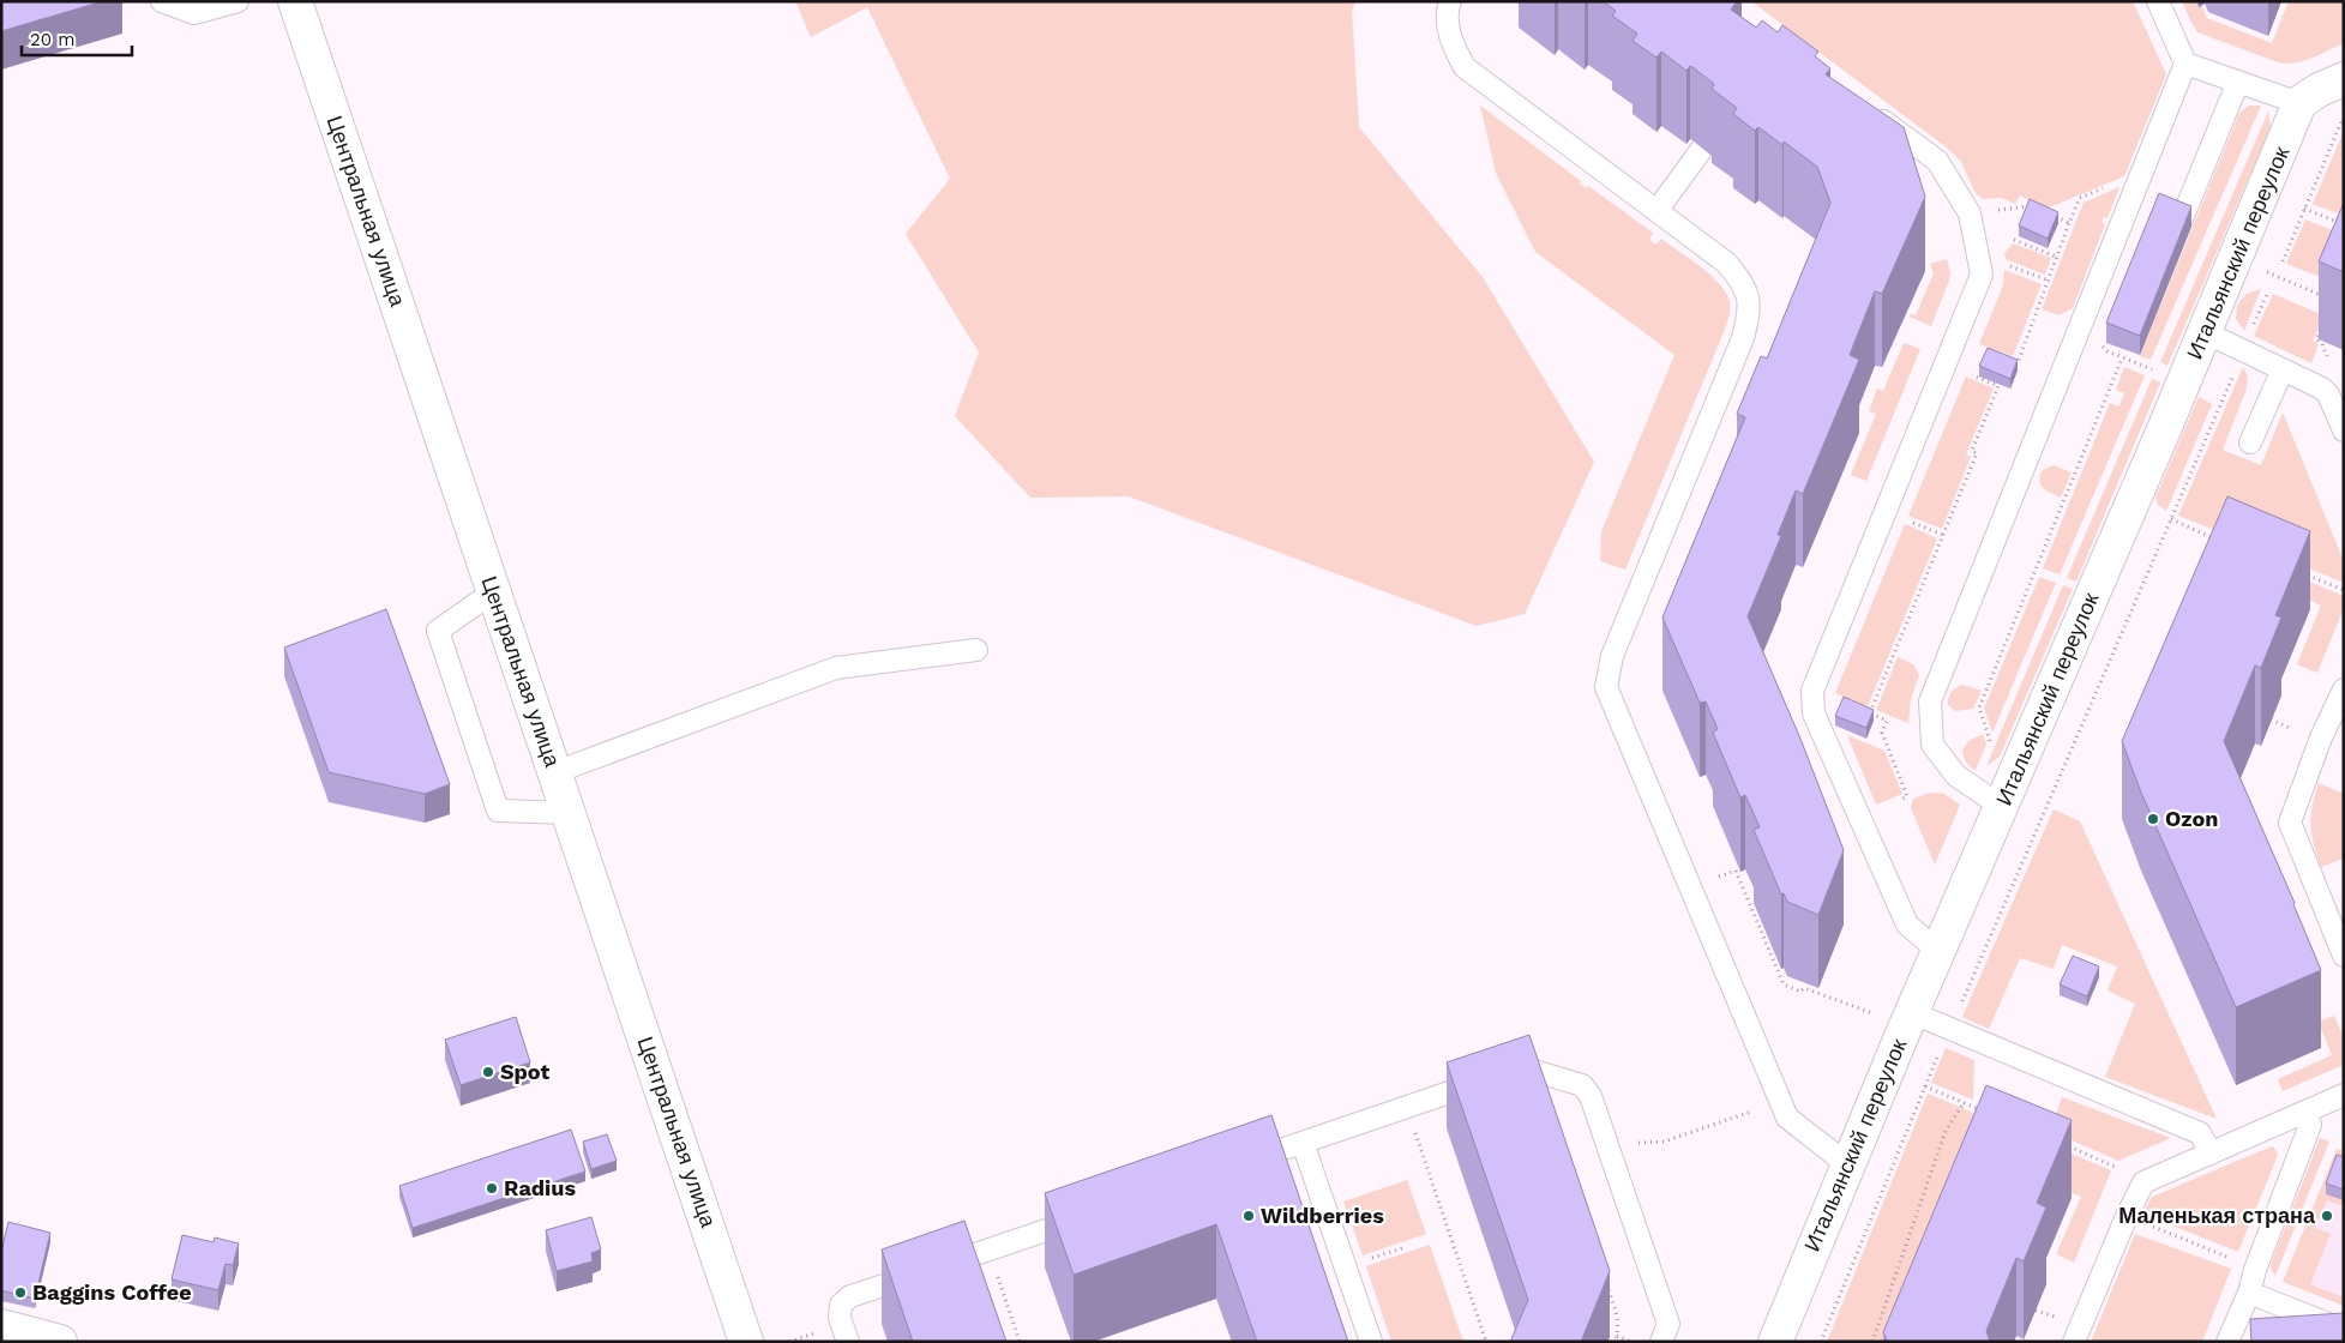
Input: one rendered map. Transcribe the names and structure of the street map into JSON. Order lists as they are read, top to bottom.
{
  "streets": {
    "street": ["Центральная улица", "Итальянский переулок"]
  },
  "places": [
    "Ozon",
    "Spot",
    "Radius",
    "Wildberries",
    "Маленькая страна",
    "Baggins Coffee"
  ],
  "scale_bar": "20 m"
}
